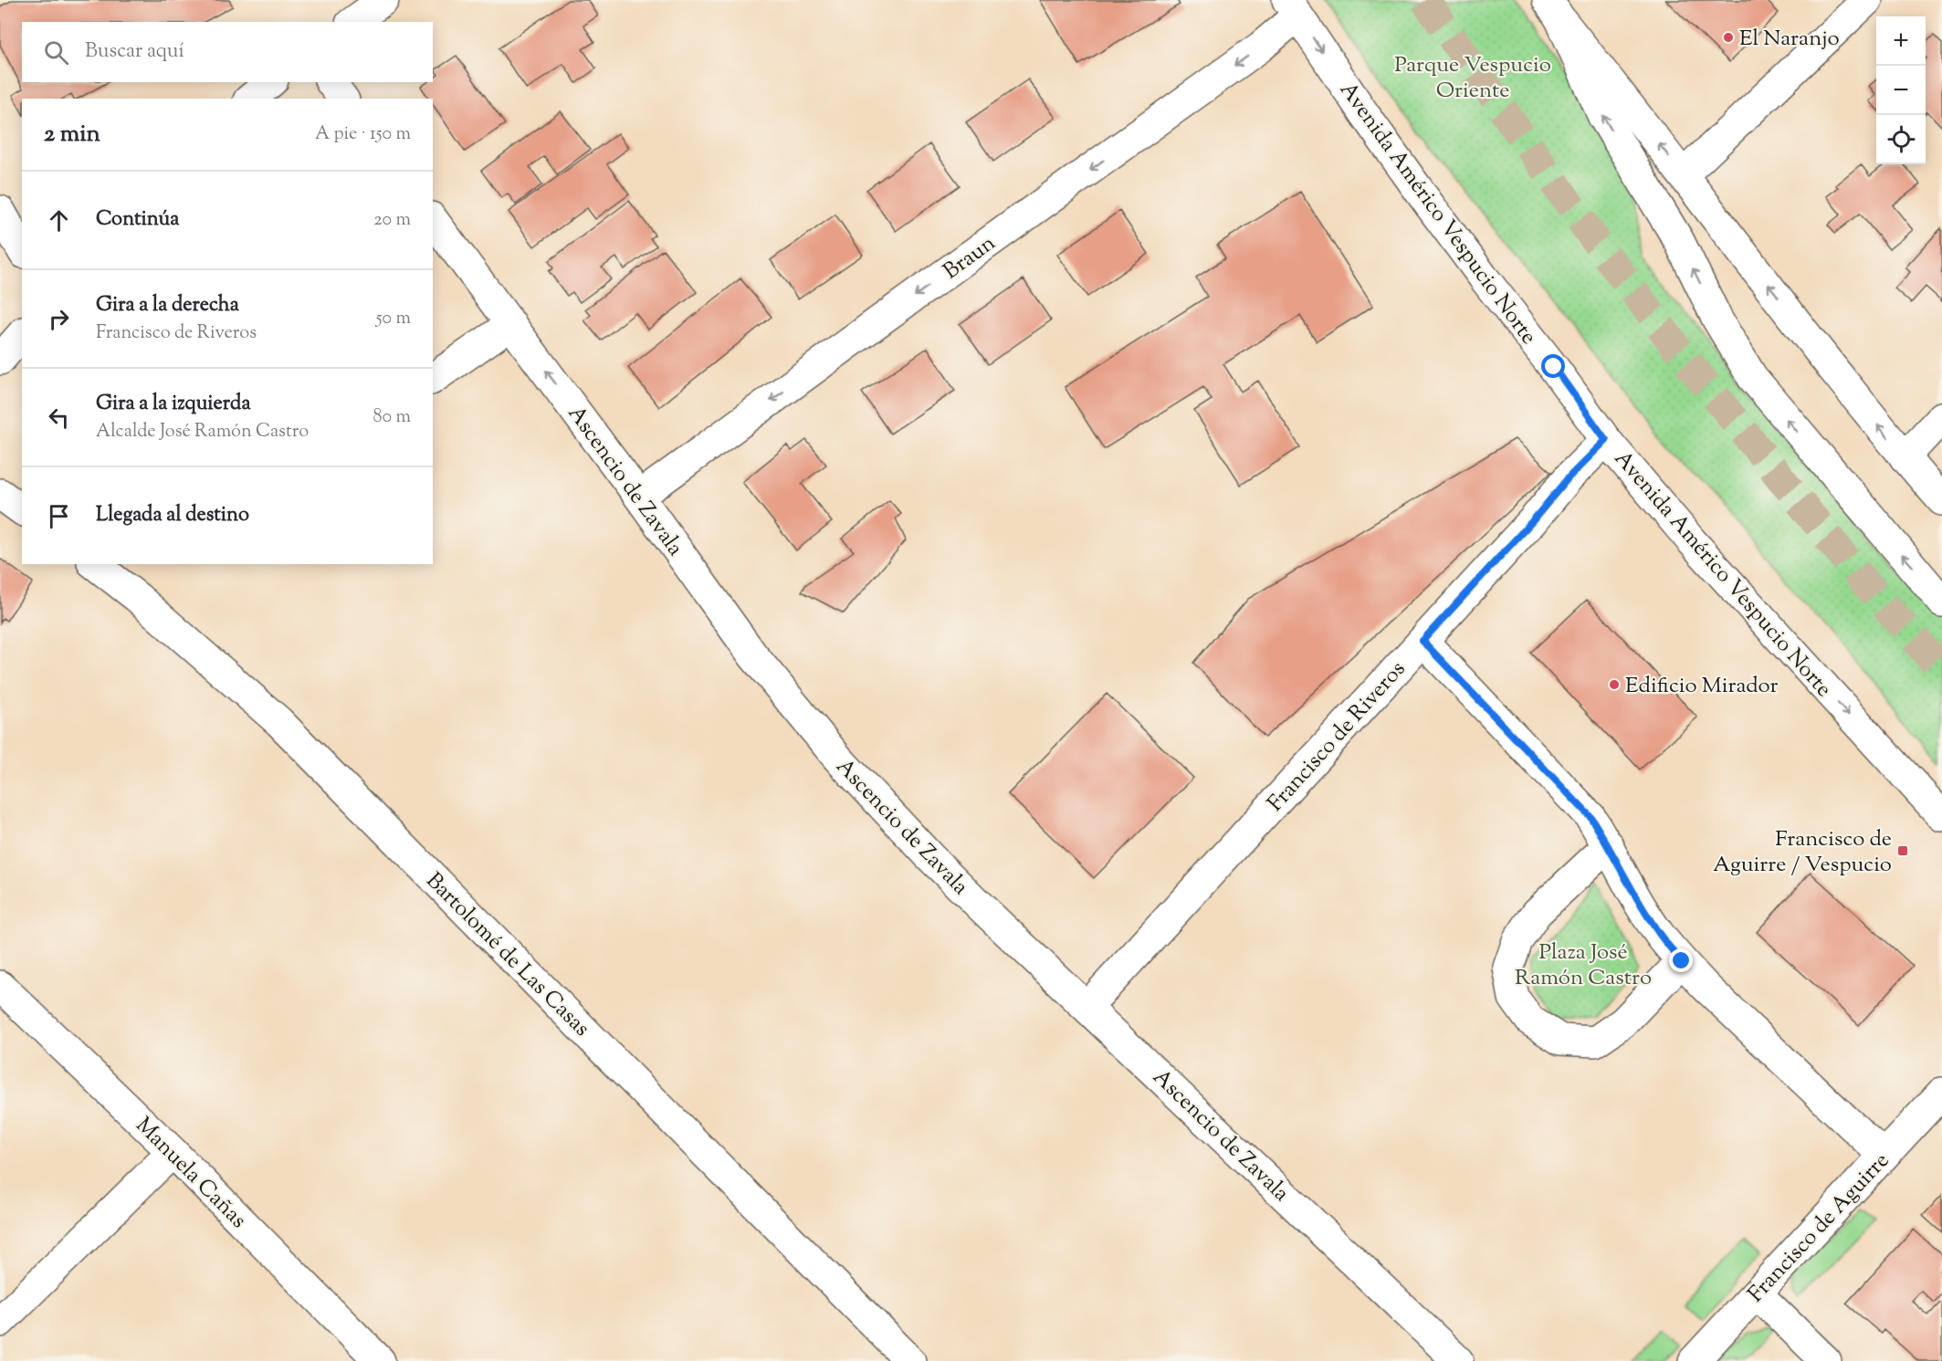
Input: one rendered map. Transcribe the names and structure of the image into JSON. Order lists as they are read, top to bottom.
{
  "streets": {
    "main road": [
      "Avenida Américo Vespucio Norte",
      "Braun",
      "Ascencio de Zavala",
      "Francisco de Riveros",
      "Bartolomé de Las Casas",
      "Manuela Cañas",
      "Francisco de Aguirre"
    ]
  },
  "crossings": [
    ["Avenida Américo Vespucio Norte", "Braun"],
    ["Avenida Américo Vespucio Norte", "Francisco de Riveros"],
    ["Braun", "Ascencio de Zavala"],
    ["Ascencio de Zavala", "Francisco de Riveros"]
  ],
  "one_way": ["Braun"],
  "parks": ["Parque Vespucio Oriente", "Plaza José Ramón Castro"],
  "places": {
    "other": ["El Naranjo", "Edificio Mirador"],
    "transit": ["Francisco de Aguirre / Vespucio"]
  },
  "page": {
    "map_buttons": ["+", "−"],
    "search": "Buscar aquí",
    "heading": ["2 min", "A pie · 150 m"],
    "list": [
      ["Continúa", "20 m"],
      ["Gira a la derecha", "Francisco de Riveros", "50 m"],
      ["Gira a la izquierda", "Alcalde José Ramón Castro", "80 m"],
      "Llegada al destino"
    ]
  }
}
